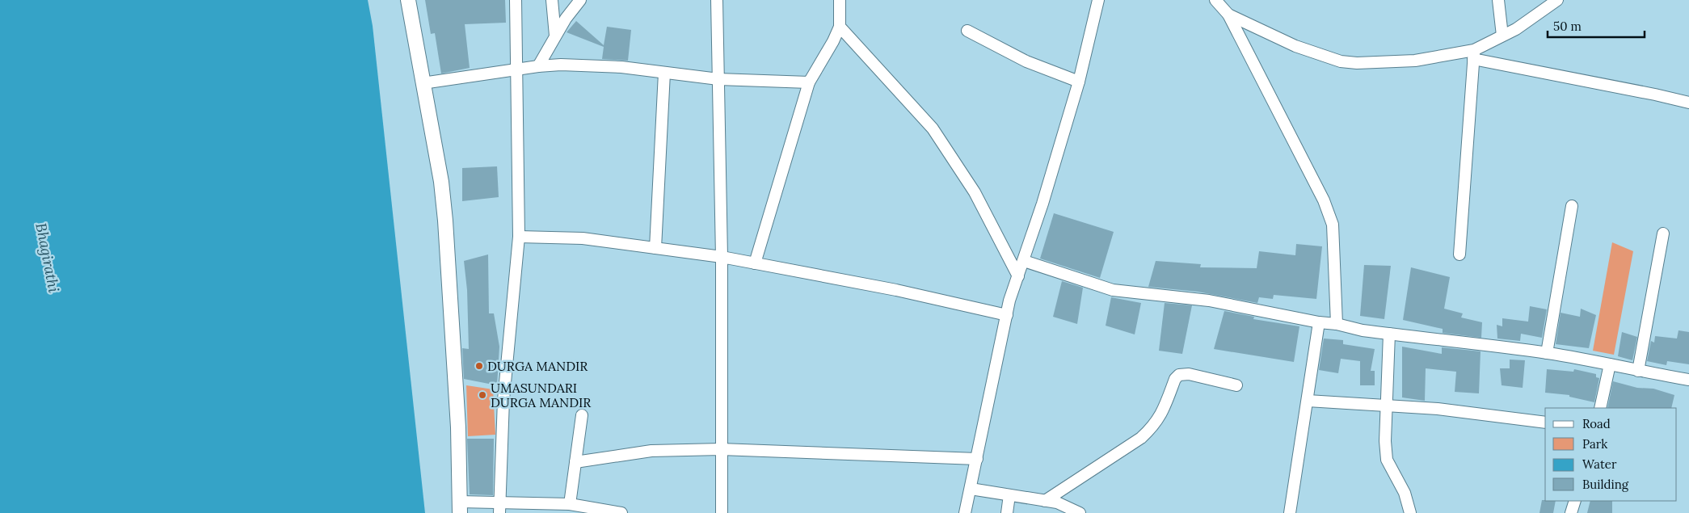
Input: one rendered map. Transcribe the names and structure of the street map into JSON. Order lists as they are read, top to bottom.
{
  "water": ["Bhagirathi"],
  "places": ["DURGA MANDIR", "UMASUNDARI DURGA MANDIR"],
  "legend": [
    "Road",
    "Park",
    "Water",
    "Building"
  ],
  "scale_bar": "50 m"
}
